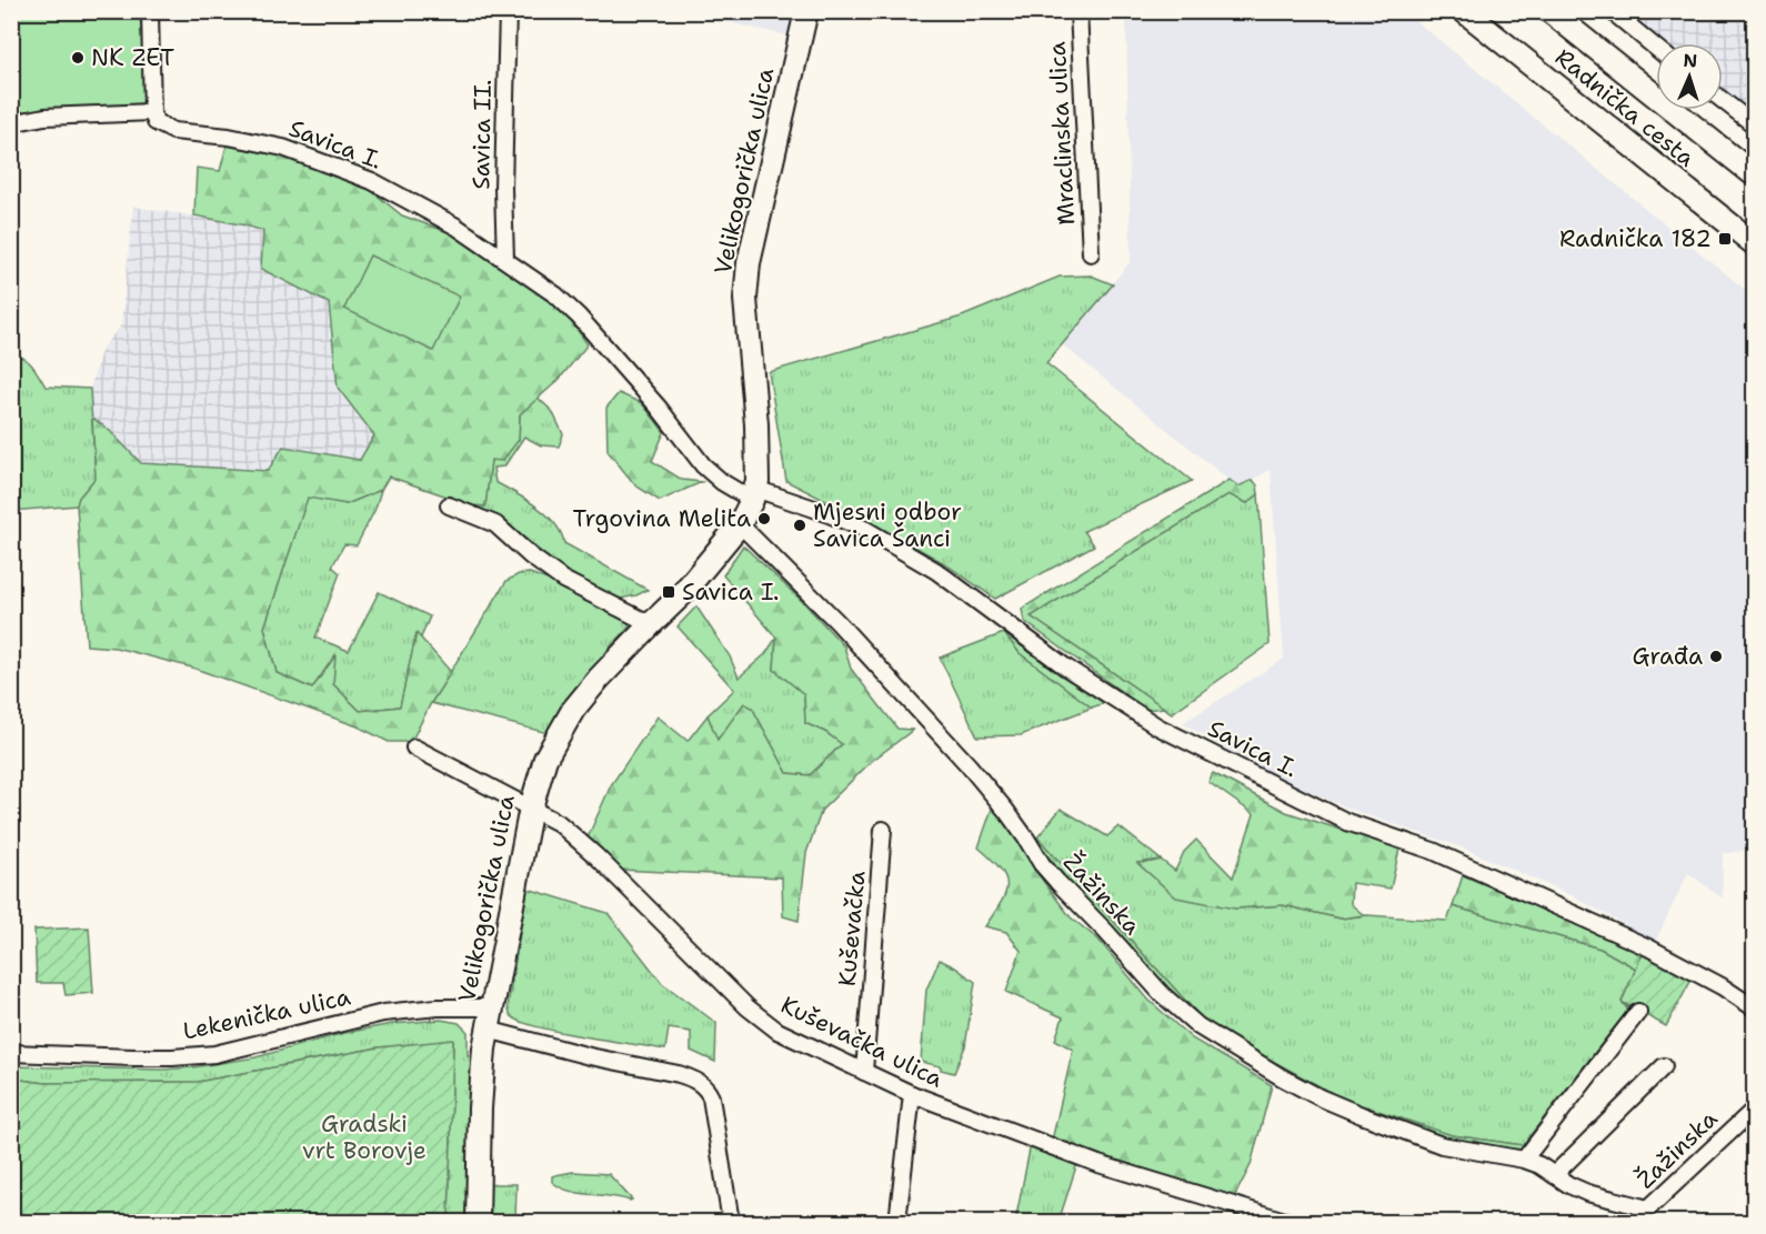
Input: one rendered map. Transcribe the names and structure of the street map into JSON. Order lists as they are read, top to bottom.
{
  "streets": {
    "street": [
      "Radnička cesta",
      "Mraclinska ulica",
      "Savica II.",
      "Savica I.",
      "Velikogorička ulica",
      "Žažinska",
      "Kuševačka",
      "Lekenička ulica",
      "Kuševačka ulica"
    ]
  },
  "crossings": [
    ["Savica II.", "Savica I."],
    ["Savica I.", "Velikogorička ulica"],
    ["Velikogorička ulica", "Žažinska"],
    ["Velikogorička ulica", "Lekenička ulica"],
    ["Velikogorička ulica", "Kuševačka ulica"],
    ["Kuševačka", "Kuševačka ulica"]
  ],
  "parks": ["Gradski vrt Borovje"],
  "places": {
    "other": [
      "NK ZET",
      "Trgovina Melita",
      "Mjesni odbor Savica Šanci",
      "Građa"
    ],
    "transit": ["Radnička 182", "Savica I."]
  },
  "north": "top"
}
